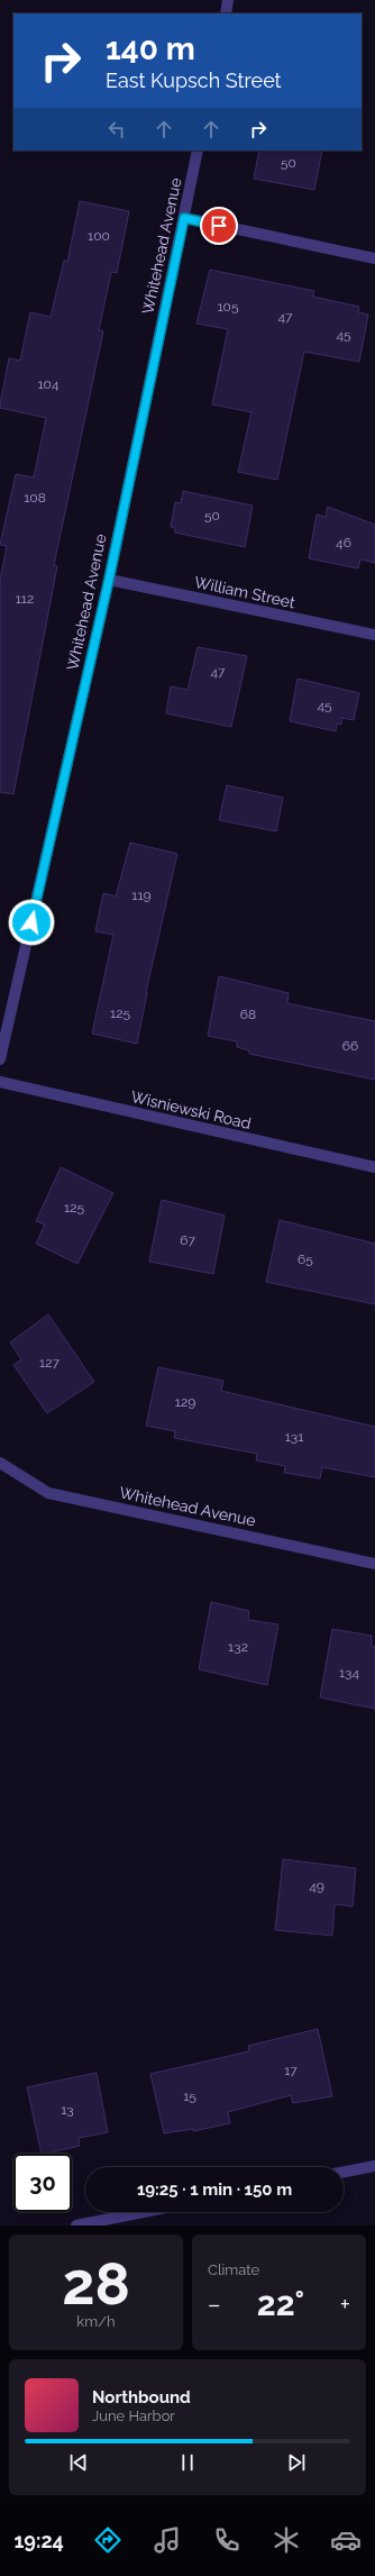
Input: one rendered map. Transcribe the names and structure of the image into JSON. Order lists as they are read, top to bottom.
{
  "streets": {
    "street": ["Whitehead Avenue", "William Street", "Wisniewski Road"]
  },
  "crossings": [
    ["Whitehead Avenue", "William Street"]
  ],
  "house_numbers": [
    "50",
    "100",
    "105",
    "47",
    "45",
    "104",
    "108",
    "50",
    "46",
    "112",
    "47",
    "45",
    "119",
    "125",
    "68",
    "66",
    "125",
    "67",
    "65",
    "127",
    "129",
    "131",
    "132",
    "134",
    "49",
    "17",
    "15",
    "13"
  ],
  "page": {
    "turn": ["140 m", "East Kupsch Street"],
    "limit": "30",
    "trip": "19:25 · 1 min · 150 m",
    "tile": [
      ["28", "km/h"],
      "Climate"
    ],
    "heat": ["−", "22°", "+"],
    "song": ["Northbound", "June Harbor"],
    "tabs": "19:24"
  }
}
